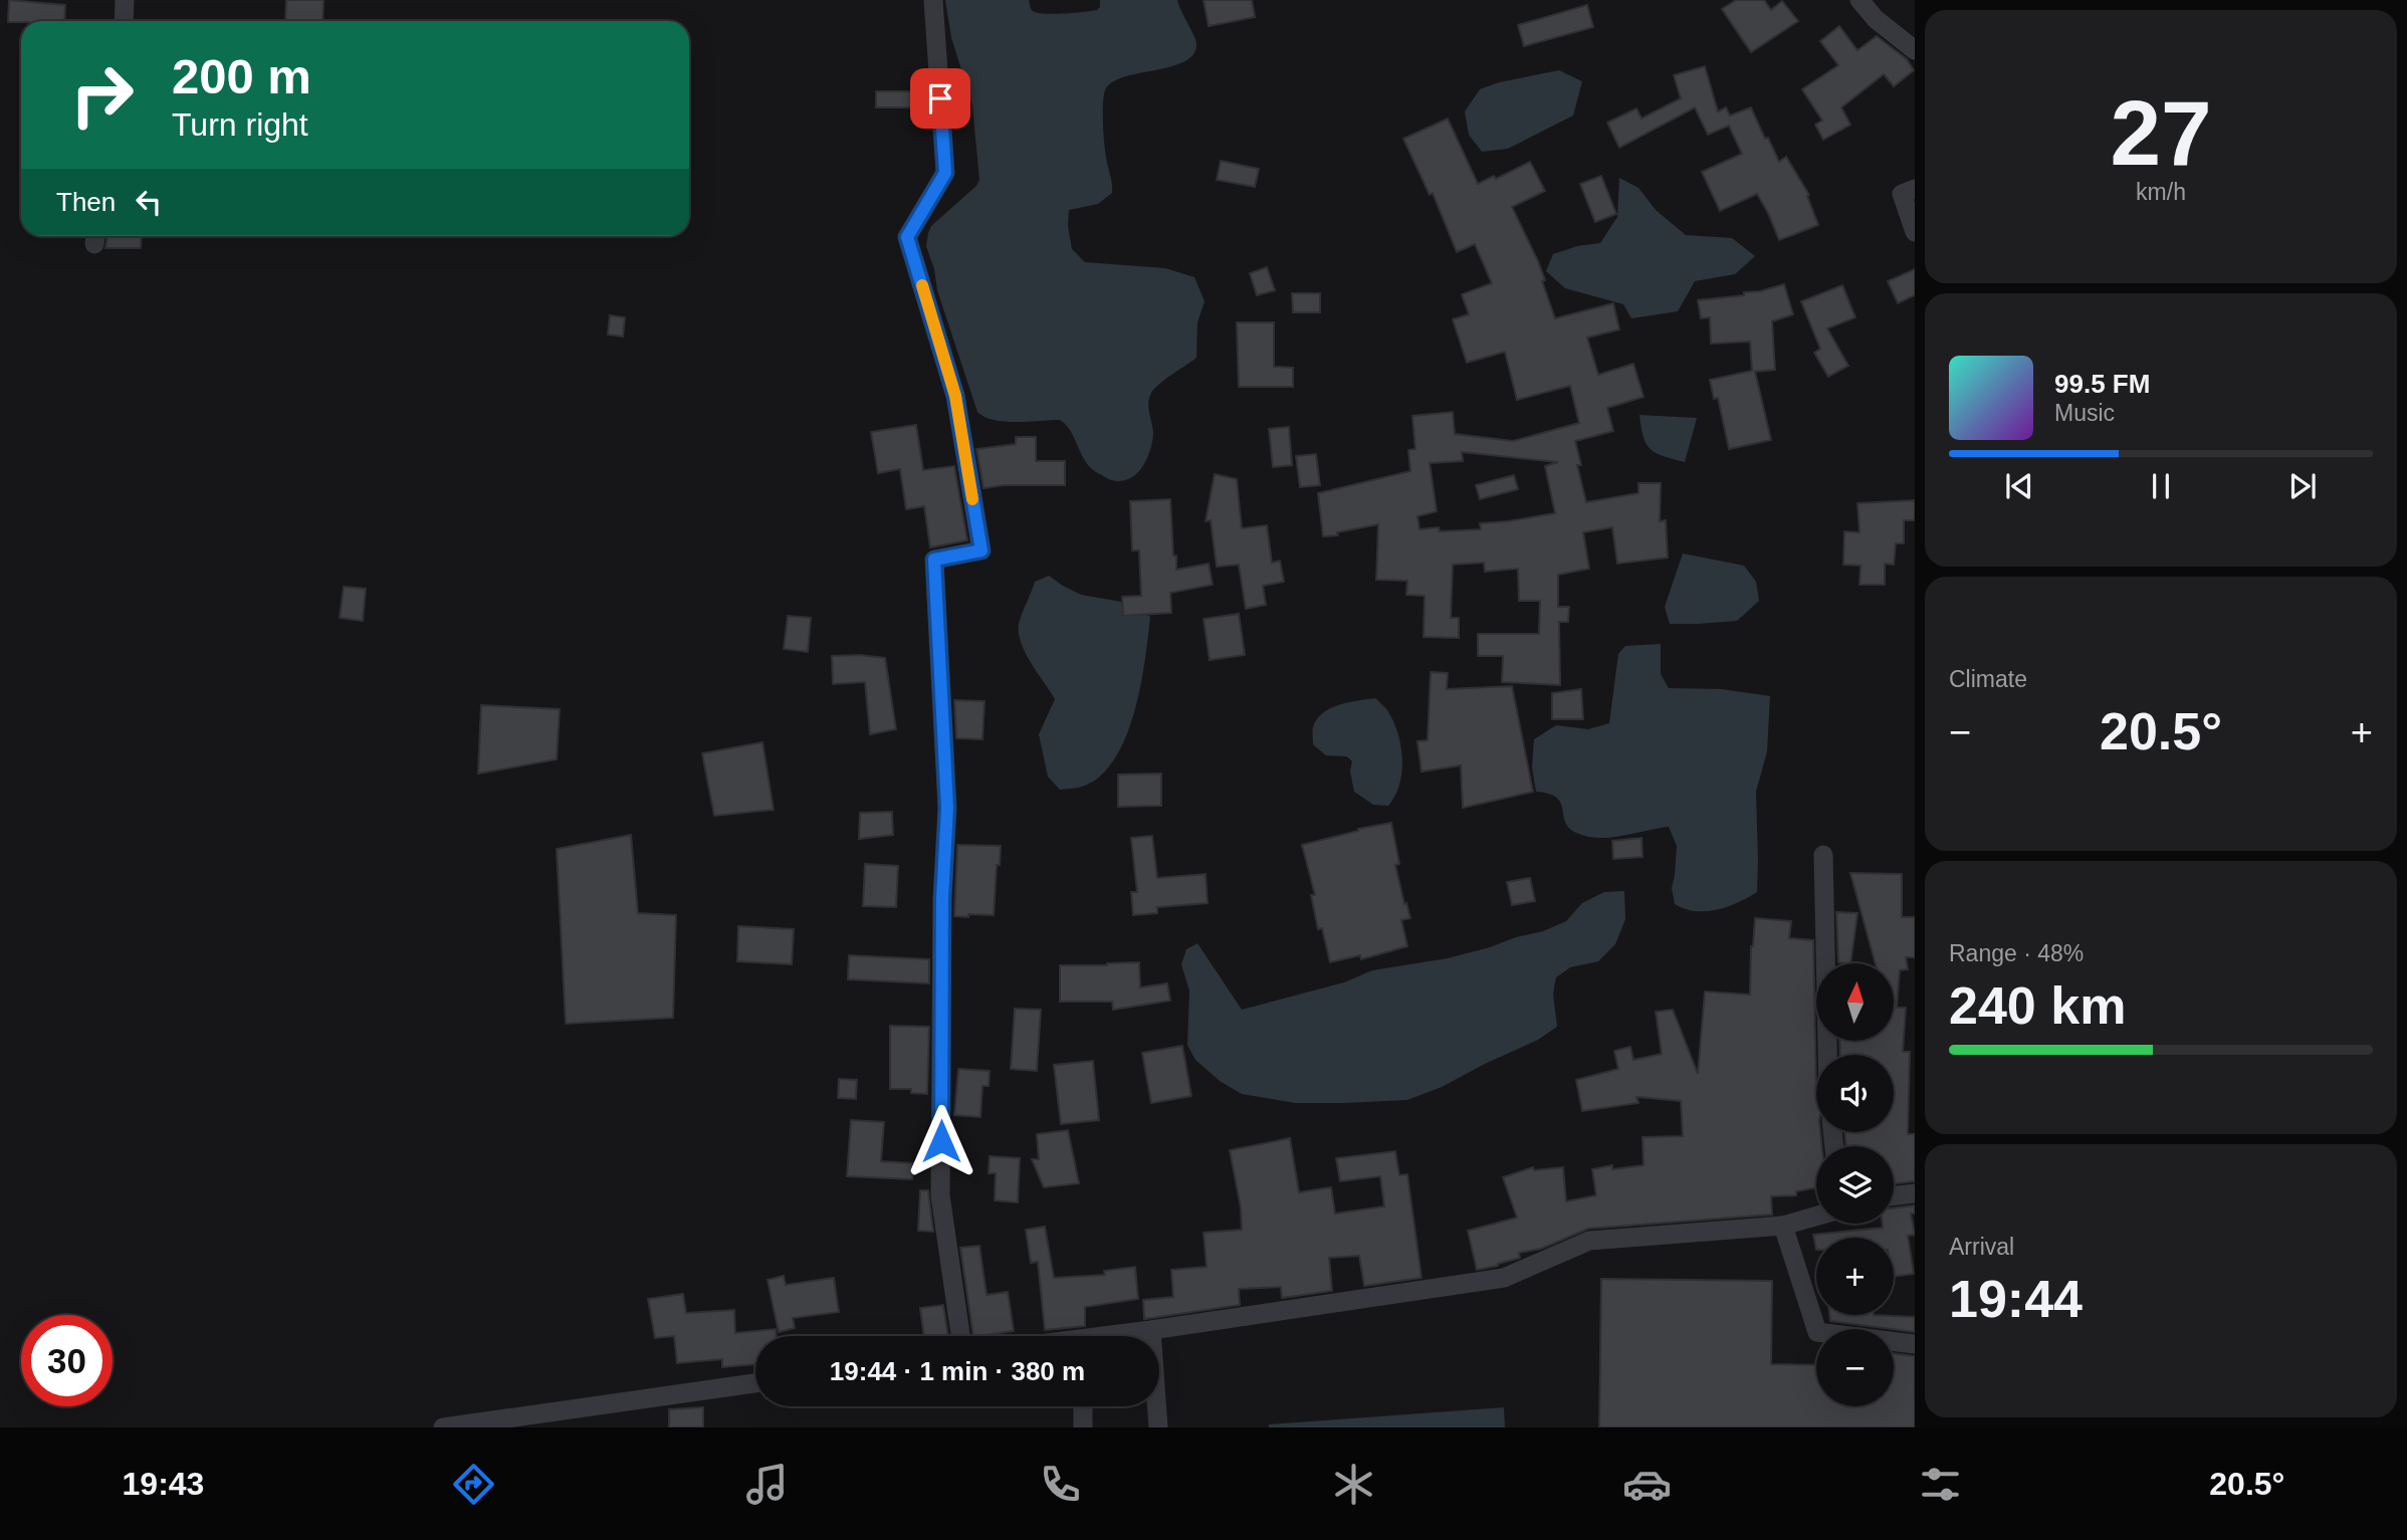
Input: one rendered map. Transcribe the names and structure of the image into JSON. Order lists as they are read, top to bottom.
{
  "north": "top",
  "page": {
    "tile": [
      ["27", "km/h"],
      "Climate",
      ["Range · 48%", "240 km"],
      ["Arrival", "19:44"]
    ],
    "turn": ["200 m", "Turn right"],
    "then": "Then",
    "song": ["99.5 FM", "Music"],
    "heat": ["−", "20.5°", "+"],
    "map_buttons": ["+", "−"],
    "limit": "30",
    "trip": "19:44 · 1 min · 380 m",
    "tabs": ["19:43", "20.5°"]
  }
}
